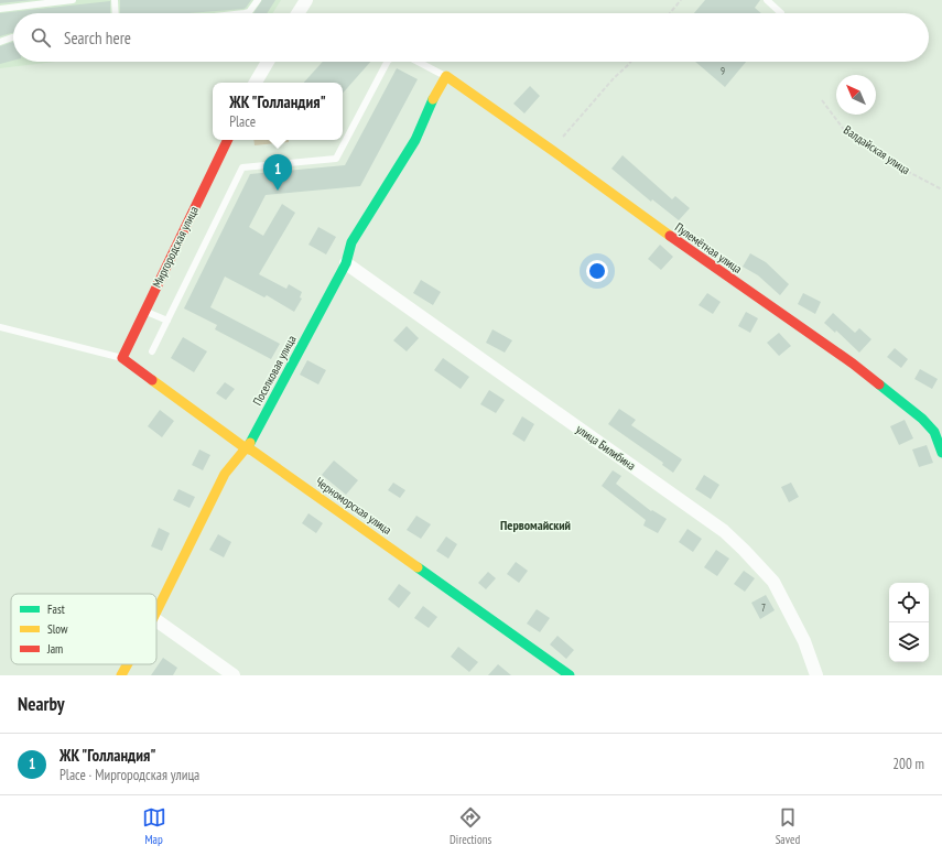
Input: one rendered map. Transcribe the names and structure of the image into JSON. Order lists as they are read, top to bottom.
{
  "streets": {
    "street": [
      "Миргородская улица",
      "Пулемётная улица",
      "Поселковая улица",
      "улица Билибина",
      "Черноморская улица"
    ],
    "path": ["Валдайская улица"]
  },
  "crossings": [
    ["Миргородская улица", "Черноморская улица"],
    ["Пулемётная улица", "Поселковая улица"],
    ["Поселковая улица", "улица Билибина"],
    ["Поселковая улица", "Черноморская улица"]
  ],
  "districts": ["Первомайский"],
  "house_numbers": ["9", "7"],
  "legend": ["Fast", "Slow", "Jam"],
  "north": "top left",
  "page": {
    "search": "Search here",
    "popup": ["ЖК \"Голландия\"", "Place"],
    "pins": "1",
    "heading": "Nearby",
    "list": [
      {
        "mark": "1",
        "name": "ЖК \"Голландия\"",
        "note": "Place · Миргородская улица",
        "value": "200 m"
      }
    ],
    "nav": ["Map", "Directions", "Saved"]
  }
}
